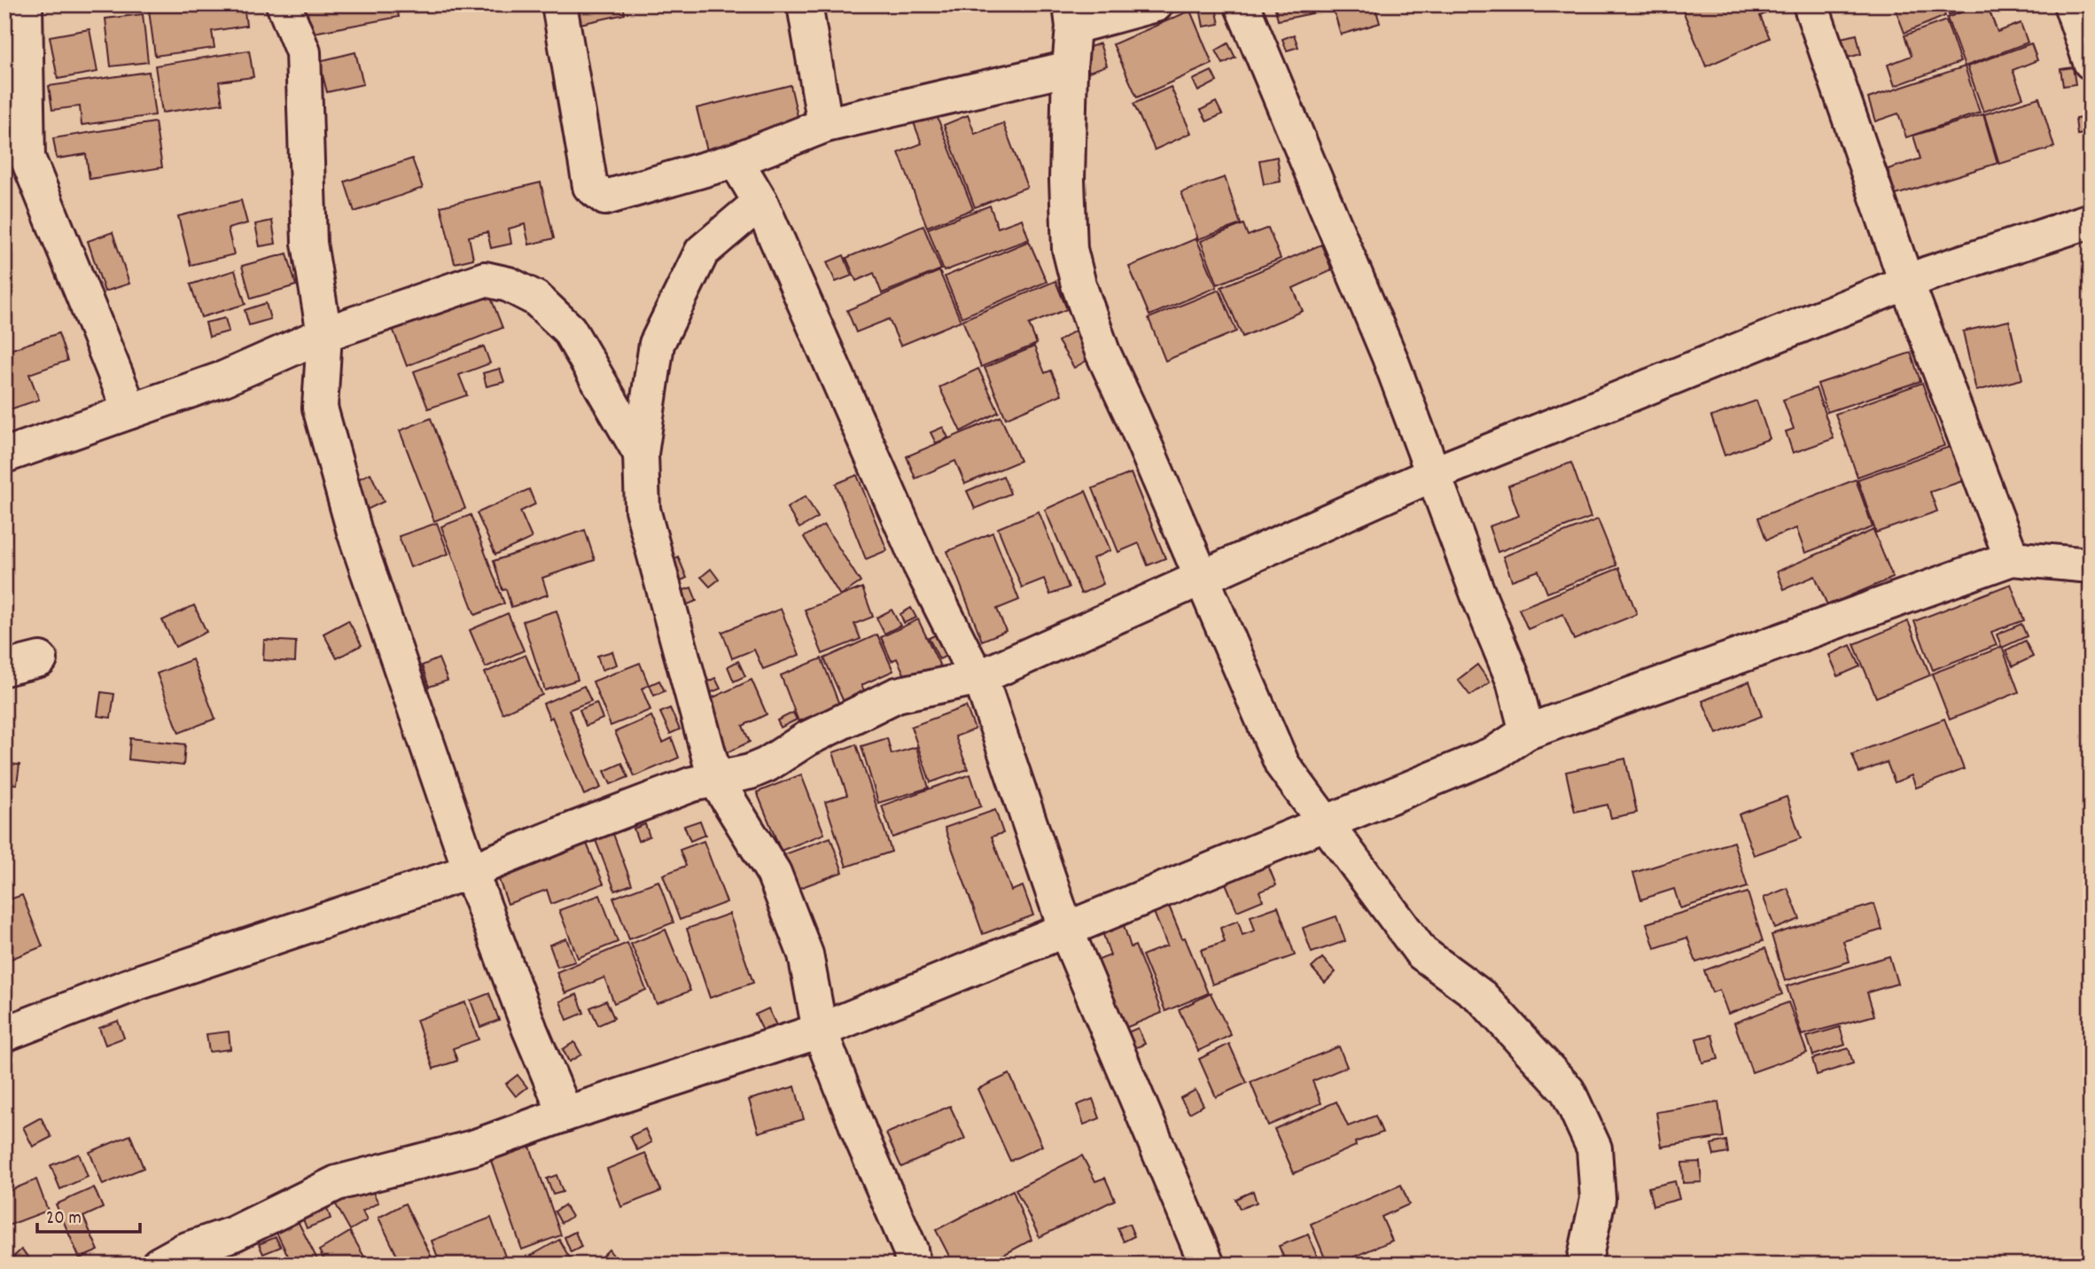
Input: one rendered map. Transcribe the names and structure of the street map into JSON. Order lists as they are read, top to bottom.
{
  "scale_bar": "20 m"
}
